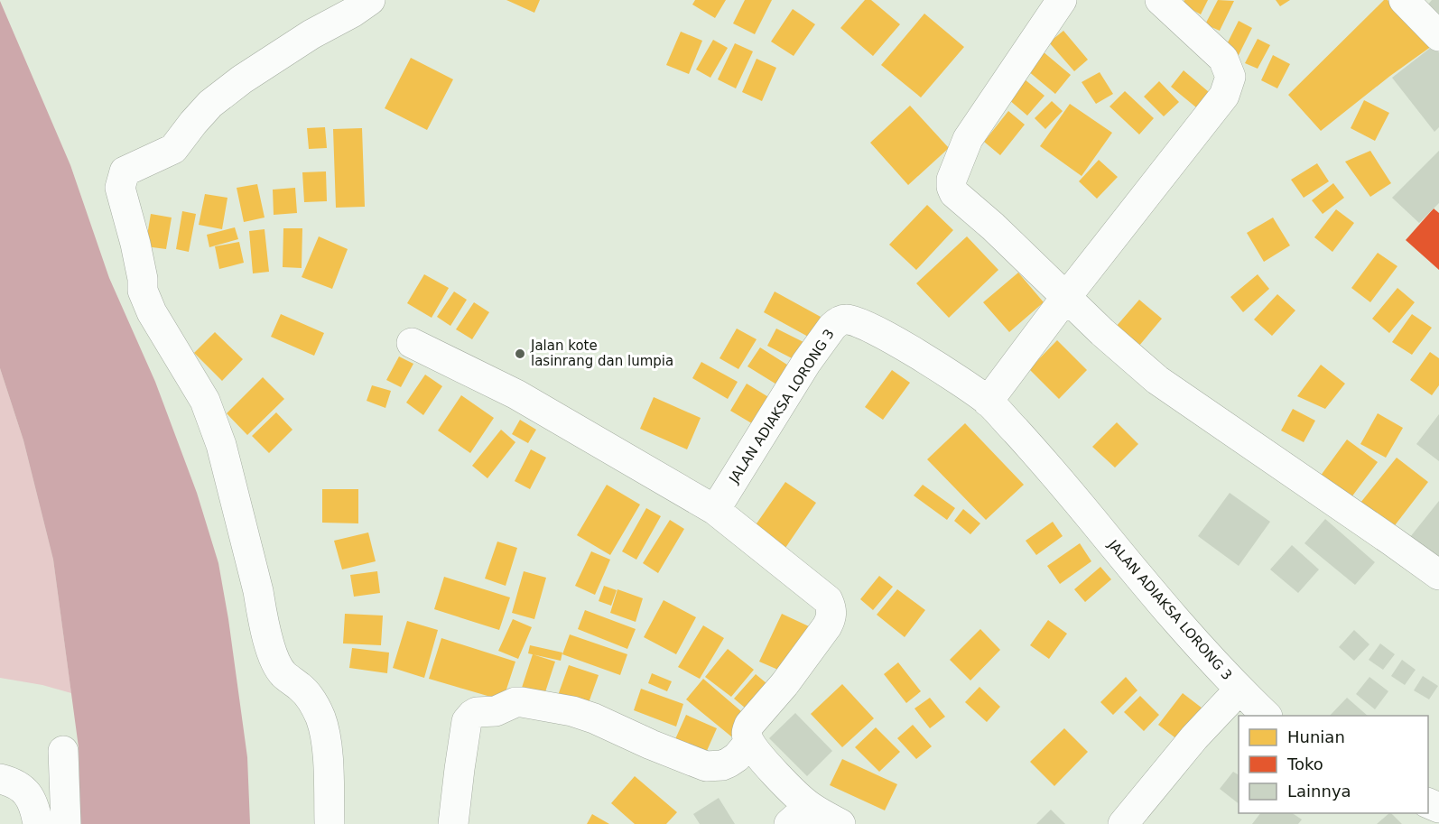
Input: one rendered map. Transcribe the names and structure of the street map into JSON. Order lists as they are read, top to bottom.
{
  "streets": {
    "street": ["JALAN ADIAKSA LORONG 3"]
  },
  "places": ["Jalan kote lasinrang dan lumpia"],
  "legend": ["Hunian", "Toko", "Lainnya"]
}
